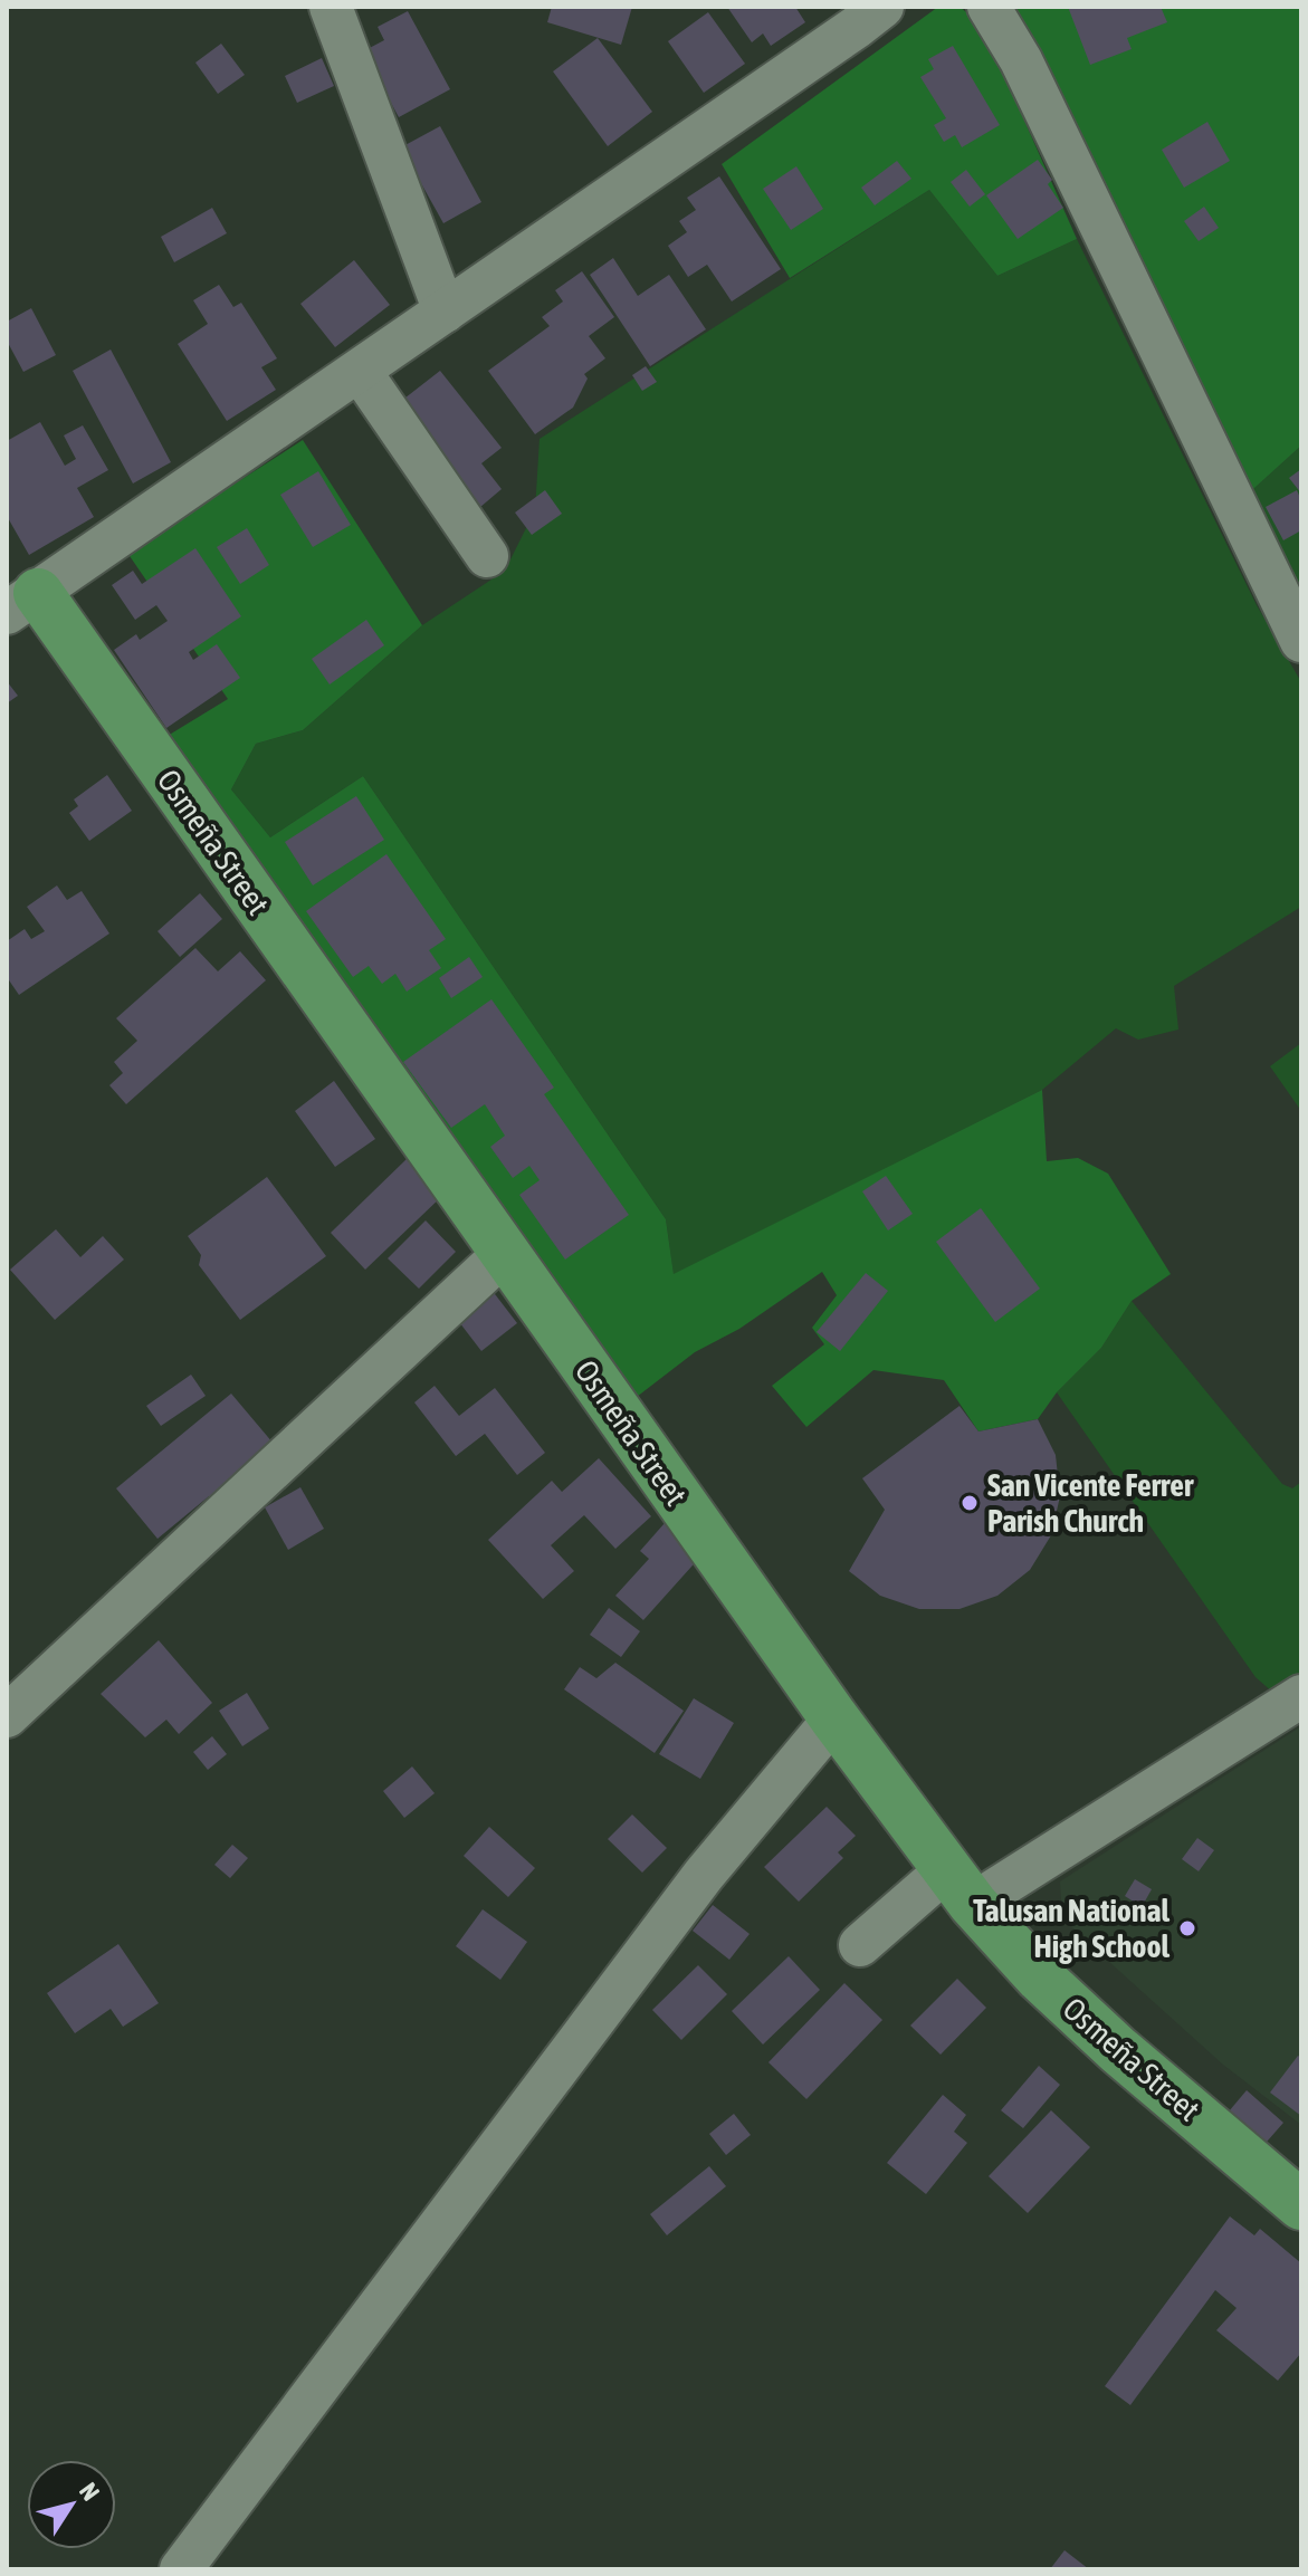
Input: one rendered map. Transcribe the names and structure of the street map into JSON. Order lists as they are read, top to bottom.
{
  "streets": {
    "main road": ["Osmeña Street"]
  },
  "places": ["San Vicente Ferrer Parish Church", "Talusan National High School"],
  "north": "top right"
}
